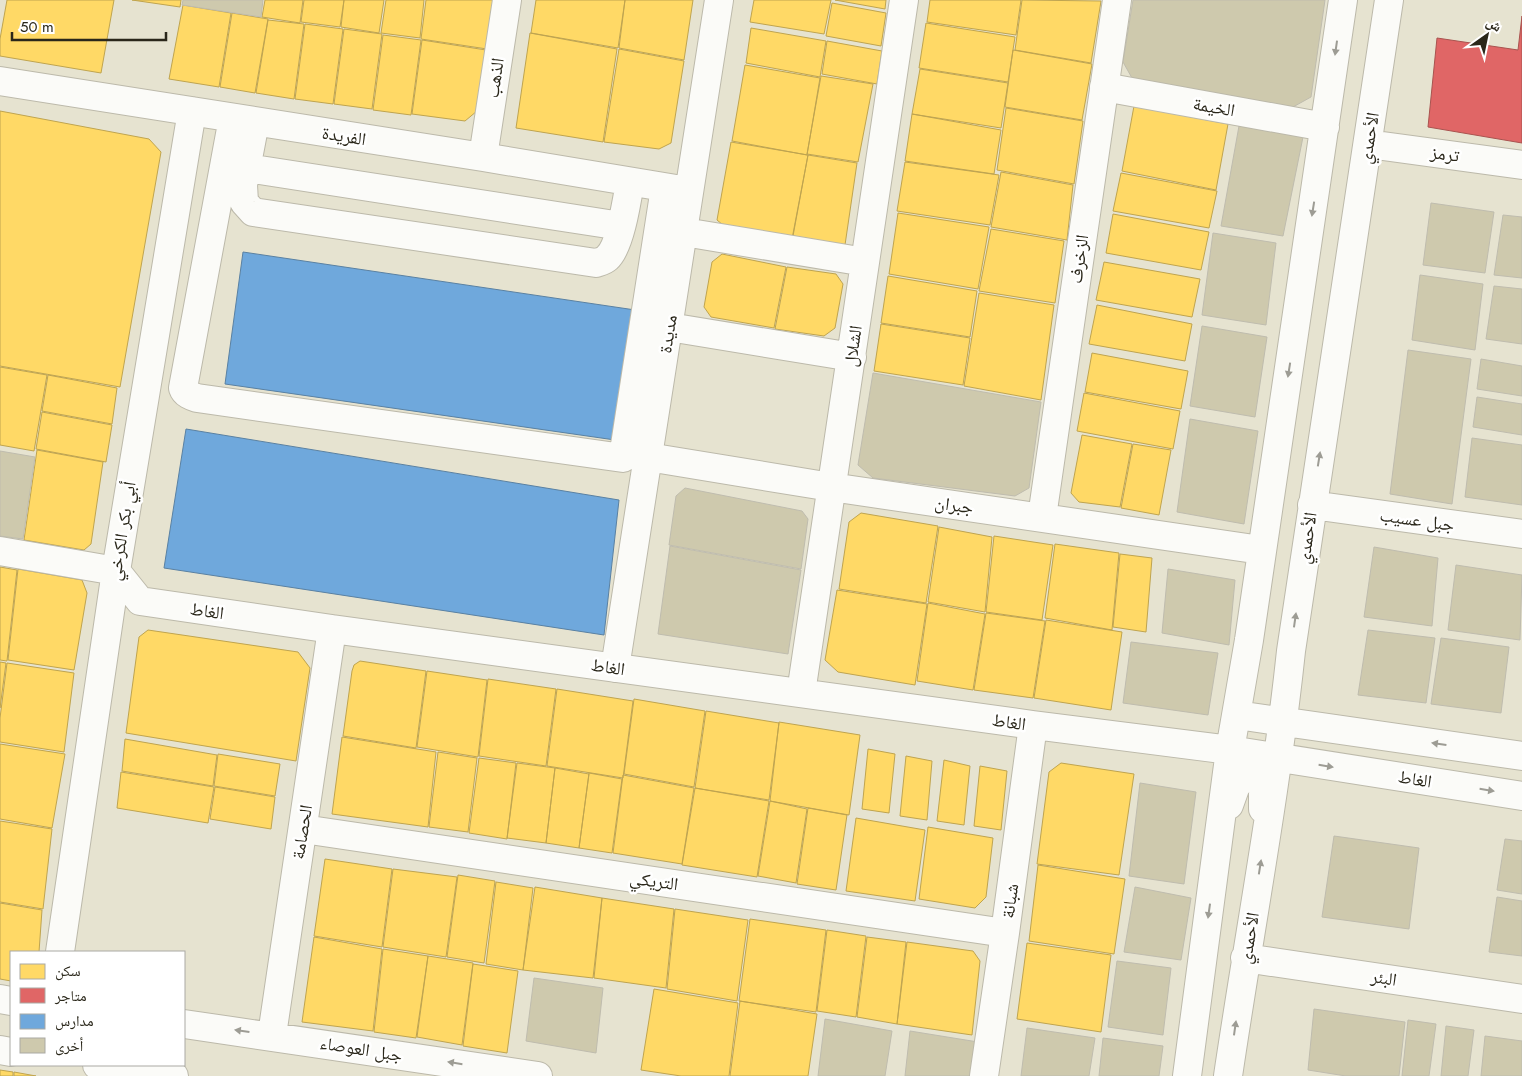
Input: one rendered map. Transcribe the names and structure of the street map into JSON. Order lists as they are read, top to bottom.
{
  "streets": {
    "street": [
      "الذهب",
      "الخيمة",
      "الفريدة",
      "الأحمدي",
      "ترمز",
      "الزخرف",
      "مديدة",
      "الشلال",
      "جبران",
      "جبل عسيب",
      "أبي بكر الكرخي",
      "الغاط",
      "الحصامة",
      "التريكي",
      "شبانة",
      "البئر",
      "جبل العوصاء"
    ]
  },
  "crossings": [
    ["الذهب", "الفريدة"],
    ["الخيمة", "الزخرف"],
    ["الفريدة", "مديدة"],
    ["الفريدة", "أبي بكر الكرخي"],
    ["الأحمدي", "ترمز"],
    ["الأحمدي", "جبل عسيب"],
    ["الأحمدي", "الغاط"],
    ["الأحمدي", "البئر"],
    ["الزخرف", "جبران"],
    ["مديدة", "جبران"],
    ["مديدة", "الغاط"],
    ["الشلال", "جبران"],
    ["الشلال", "الغاط"],
    ["أبي بكر الكرخي", "الغاط"],
    ["الغاط", "الحصامة"],
    ["الغاط", "شبانة"],
    ["الحصامة", "التريكي"],
    ["الحصامة", "جبل العوصاء"],
    ["التريكي", "شبانة"]
  ],
  "one_way": ["جبل العوصاء"],
  "legend": [
    "سكن",
    "متاجر",
    "مدارس",
    "أخرى"
  ],
  "scale_bar": "50 m",
  "north": "top right"
}
